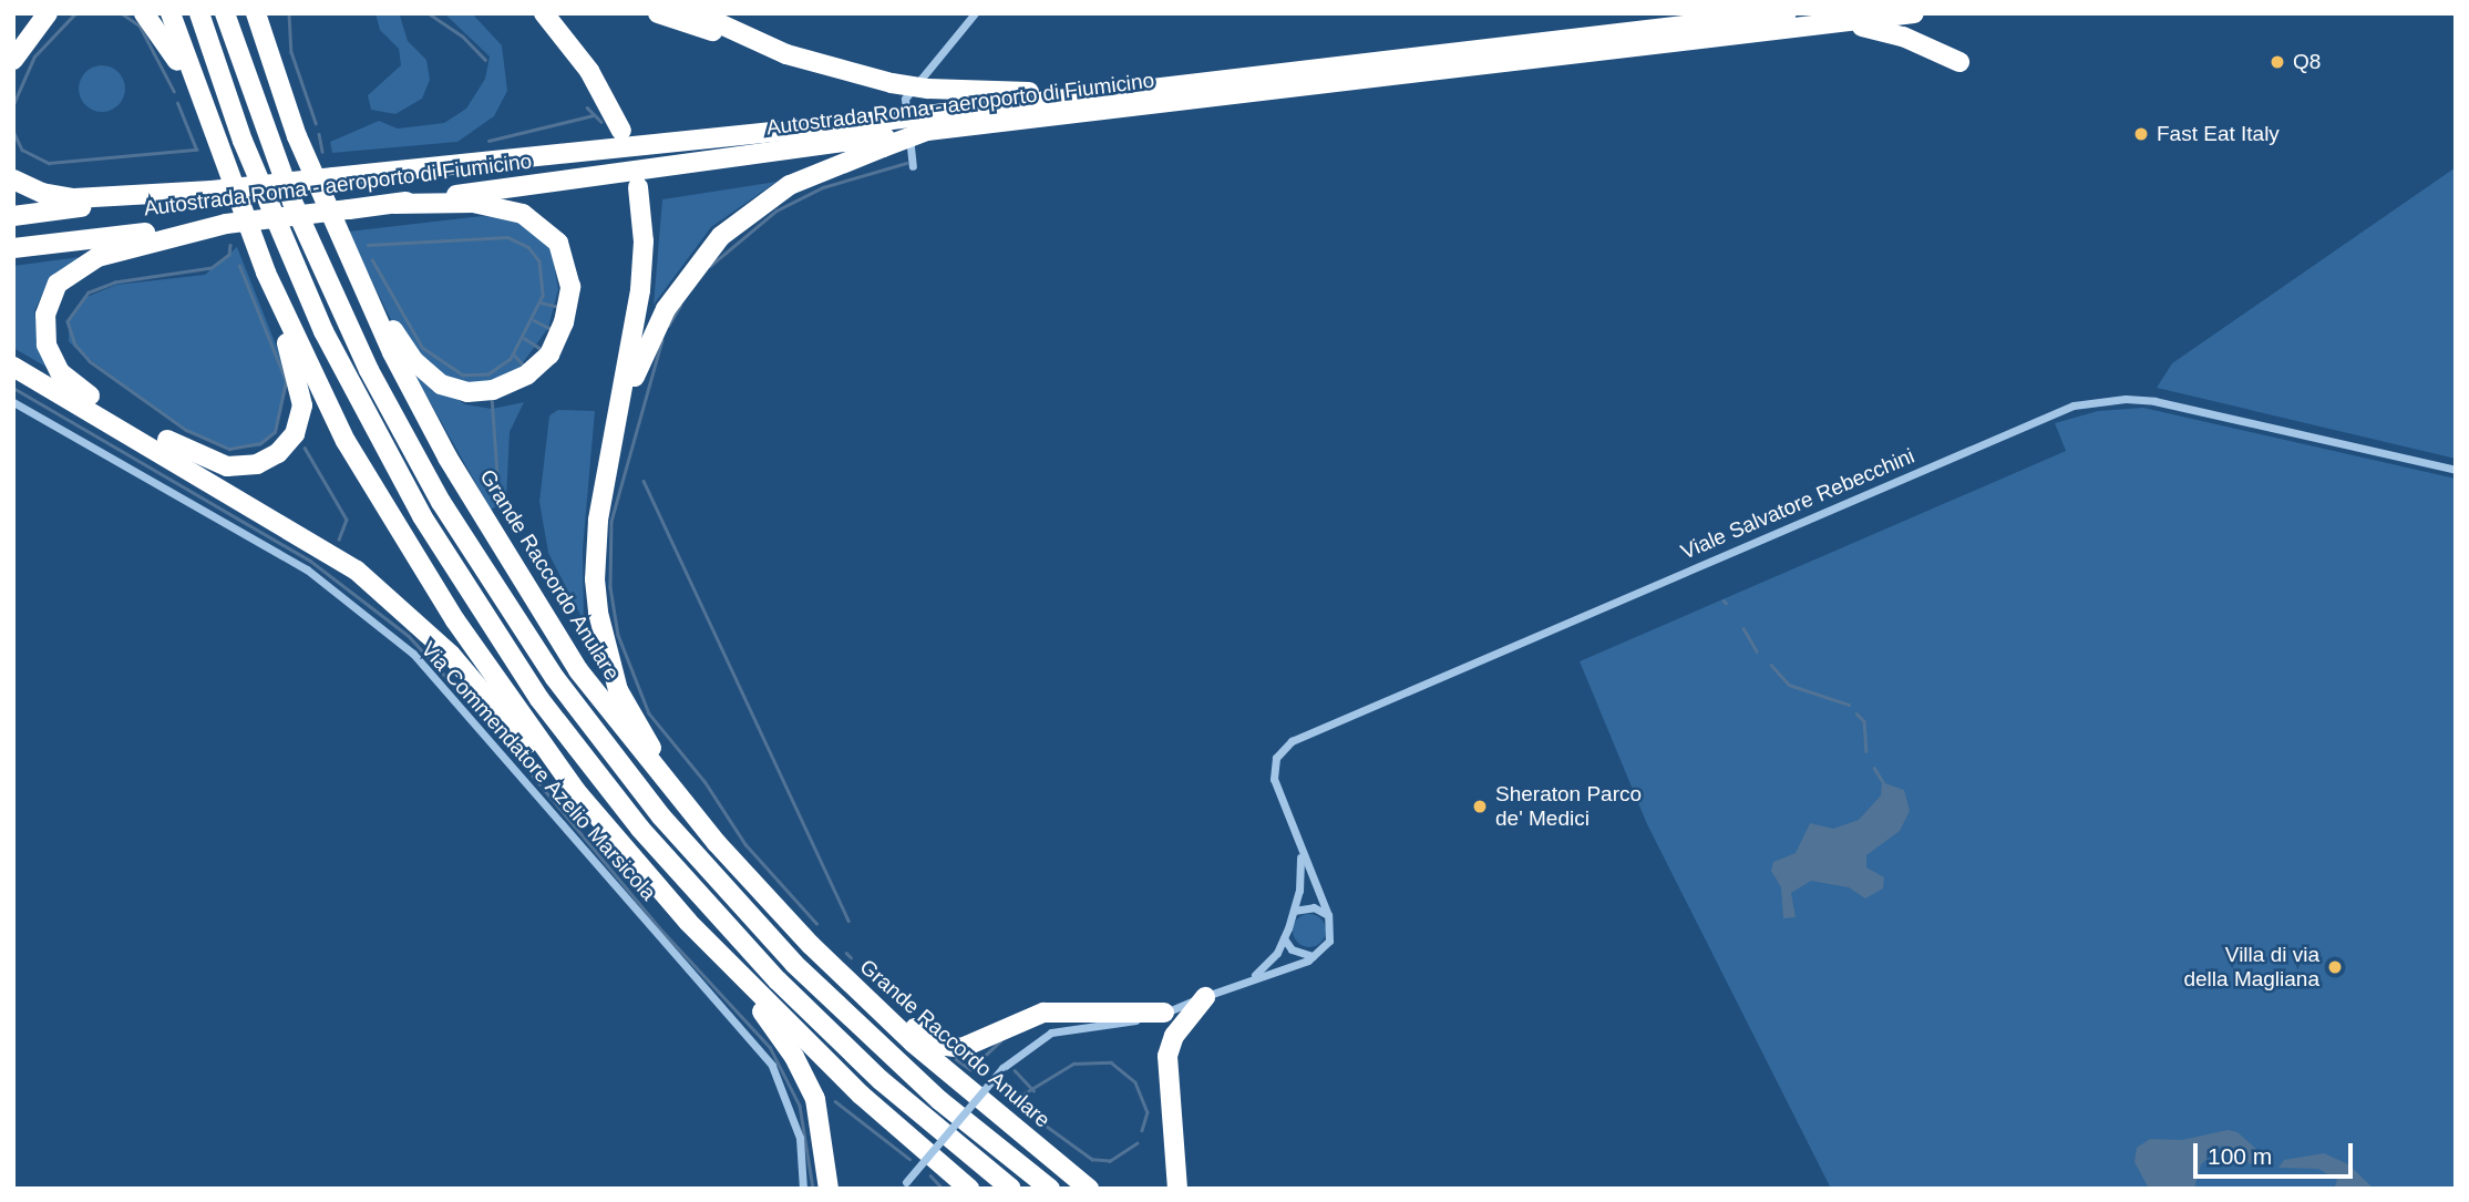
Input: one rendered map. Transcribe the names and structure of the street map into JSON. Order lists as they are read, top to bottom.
{
  "streets": {
    "highway": ["Autostrada Roma - aeroporto di Fiumicino", "Grande Raccordo Anulare"],
    "street": ["Viale Salvatore Rebecchini", "Via Commendatore Azelio Marsicola"]
  },
  "places": [
    "Q8",
    "Fast Eat Italy",
    "Sheraton Parco de' Medici",
    "Villa di via della Magliana"
  ],
  "scale_bar": "100 m"
}
